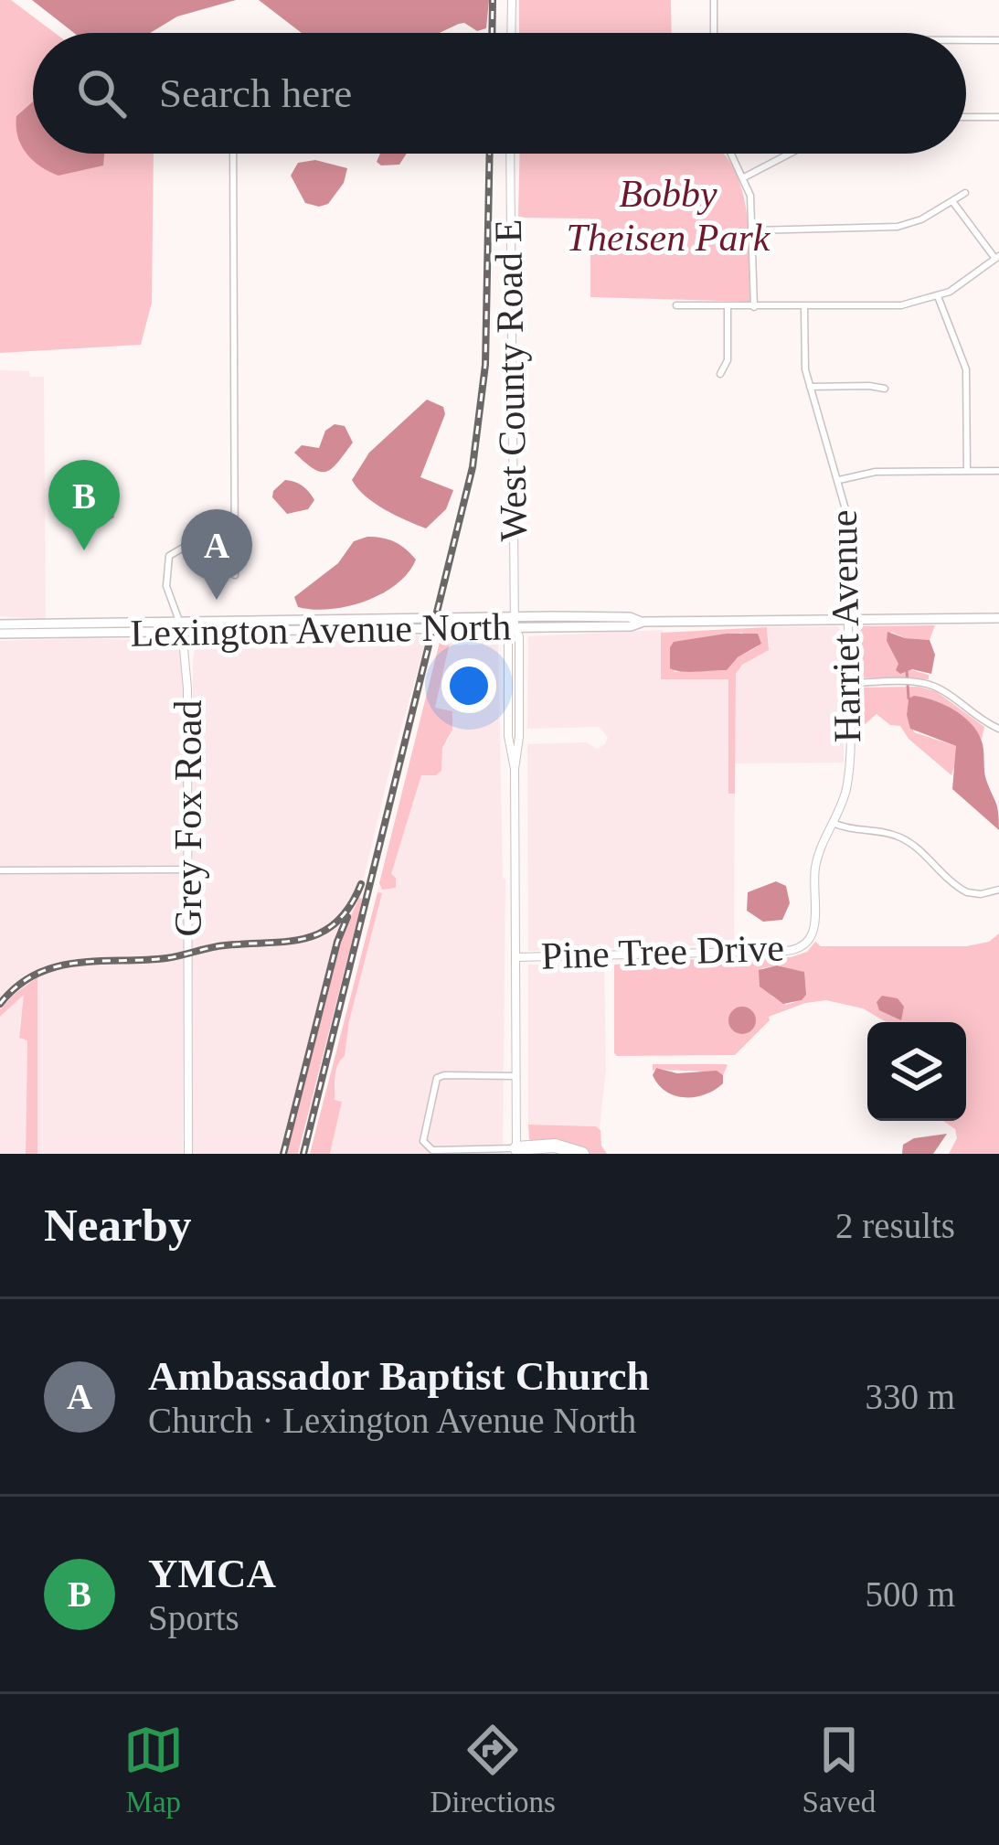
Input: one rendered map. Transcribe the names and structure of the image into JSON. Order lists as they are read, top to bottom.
{
  "streets": {
    "main road": ["Lexington Avenue North"],
    "street": [
      "West County Road E",
      "Harriet Avenue",
      "Grey Fox Road",
      "Pine Tree Drive"
    ]
  },
  "crossings": [
    ["West County Road E", "Lexington Avenue North"],
    ["West County Road E", "Pine Tree Drive"],
    ["Harriet Avenue", "Lexington Avenue North"],
    ["Harriet Avenue", "Pine Tree Drive"],
    ["Lexington Avenue North", "Grey Fox Road"]
  ],
  "parks": ["Bobby Theisen Park"],
  "page": {
    "search": "Search here",
    "pins": ["B", "A"],
    "heading": ["Nearby", "2 results"],
    "list": [
      {
        "mark": "A",
        "name": "Ambassador Baptist Church",
        "note": "Church · Lexington Avenue North",
        "value": "330 m"
      },
      {
        "mark": "B",
        "name": "YMCA",
        "note": "Sports",
        "value": "500 m"
      }
    ],
    "nav": ["Map", "Directions", "Saved"]
  }
}
